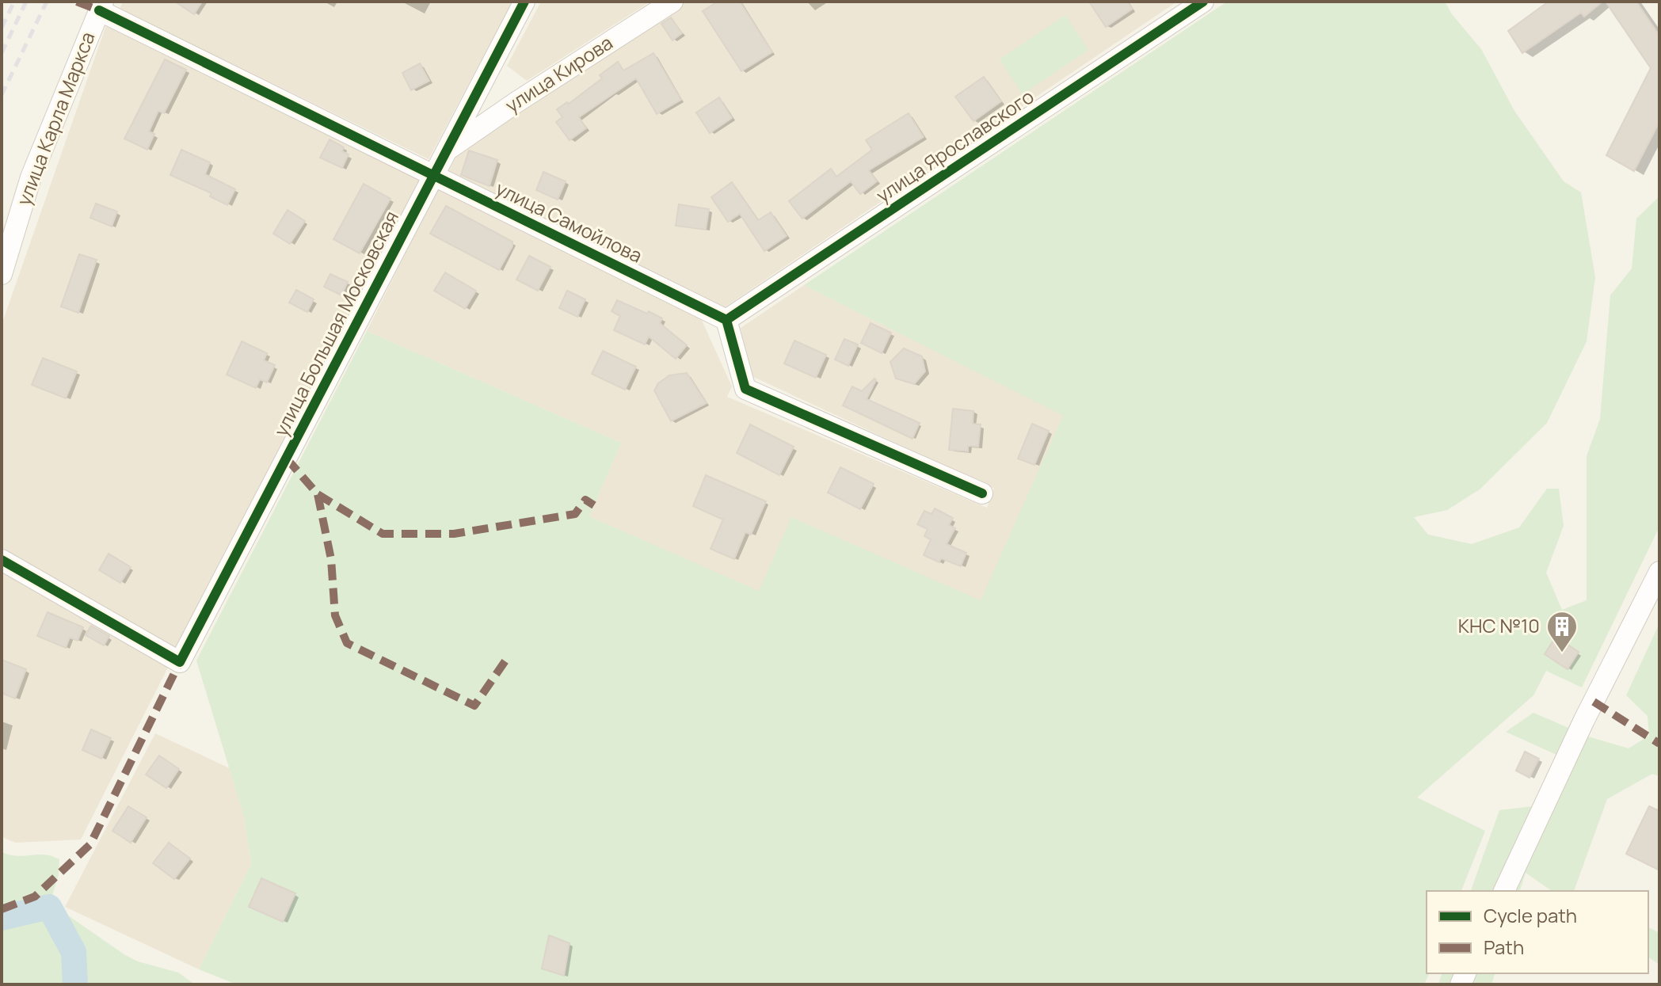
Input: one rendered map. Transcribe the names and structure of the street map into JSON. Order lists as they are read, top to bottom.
{
  "streets": {
    "street": [
      "улица Кирова",
      "улица Карла Маркса",
      "улица Ярославского",
      "улица Самойлова",
      "улица Большая Московская"
    ]
  },
  "crossings": [
    ["улица Кирова", "улица Большая Московская"],
    ["улица Карла Маркса", "улица Самойлова"],
    ["улица Ярославского", "улица Самойлова"],
    ["улица Самойлова", "улица Большая Московская"]
  ],
  "places": {
    "building": ["КНС №10"]
  },
  "legend": ["Cycle path", "Path"]
}
